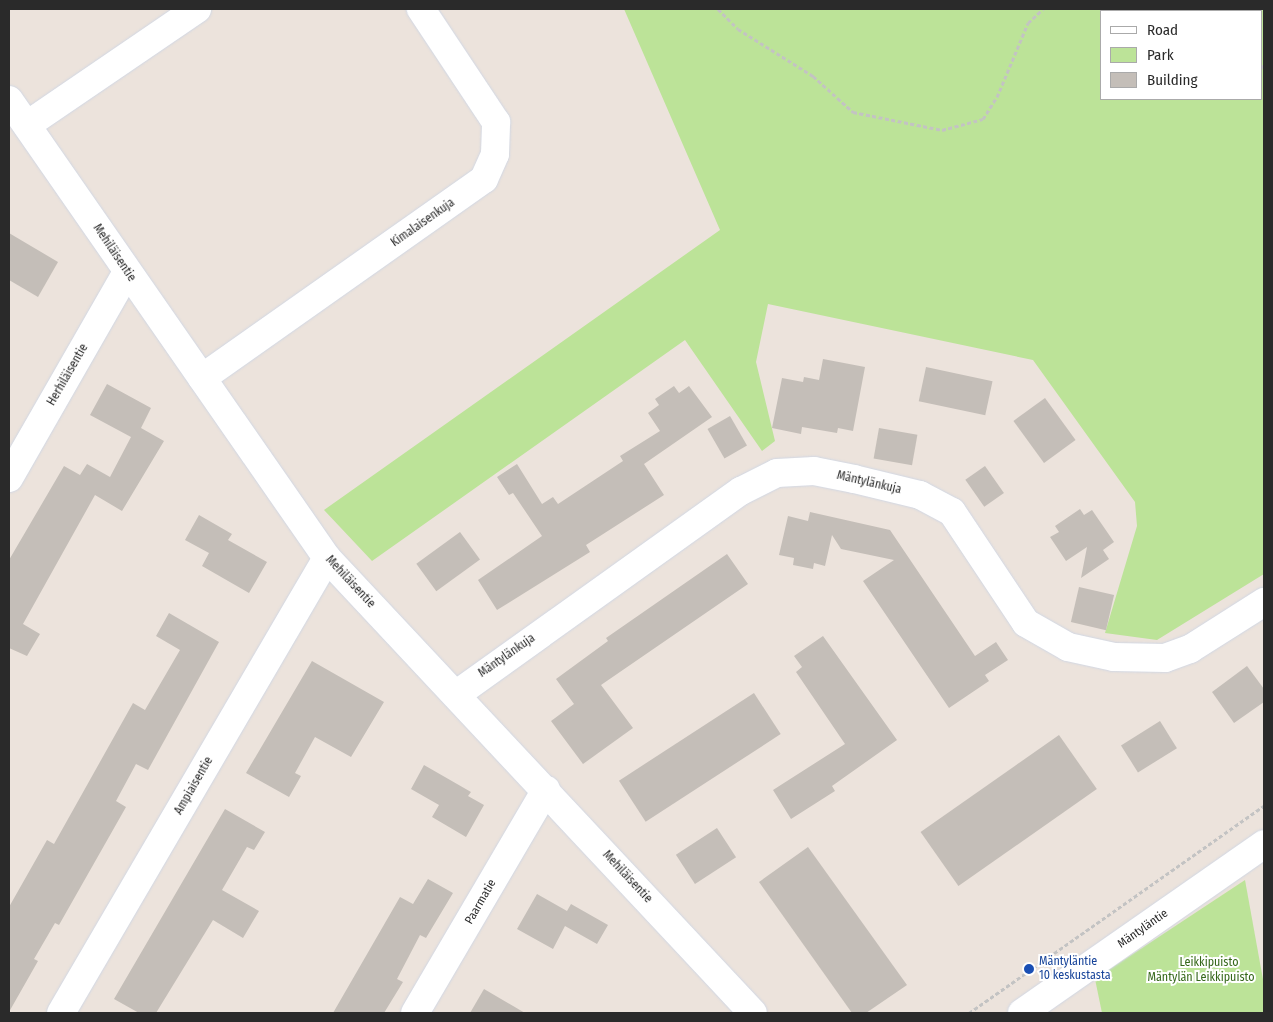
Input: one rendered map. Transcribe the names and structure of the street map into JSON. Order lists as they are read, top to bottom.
{
  "streets": {
    "street": [
      "Kimalaisenkuja",
      "Mehiläisentie",
      "Herhiläisentie",
      "Mäntylänkuja",
      "Ampiaisentie",
      "Paarmatie",
      "Mäntyläntie"
    ]
  },
  "crossings": [
    ["Kimalaisenkuja", "Mehiläisentie"],
    ["Mehiläisentie", "Herhiläisentie"],
    ["Mehiläisentie", "Mäntylänkuja"],
    ["Mehiläisentie", "Ampiaisentie"],
    ["Mehiläisentie", "Paarmatie"]
  ],
  "parks": ["Leikkipuisto", "Mäntylän Leikkipuisto"],
  "places": ["Mäntyläntie 10 keskustasta"],
  "legend": ["Road", "Park", "Building"]
}
